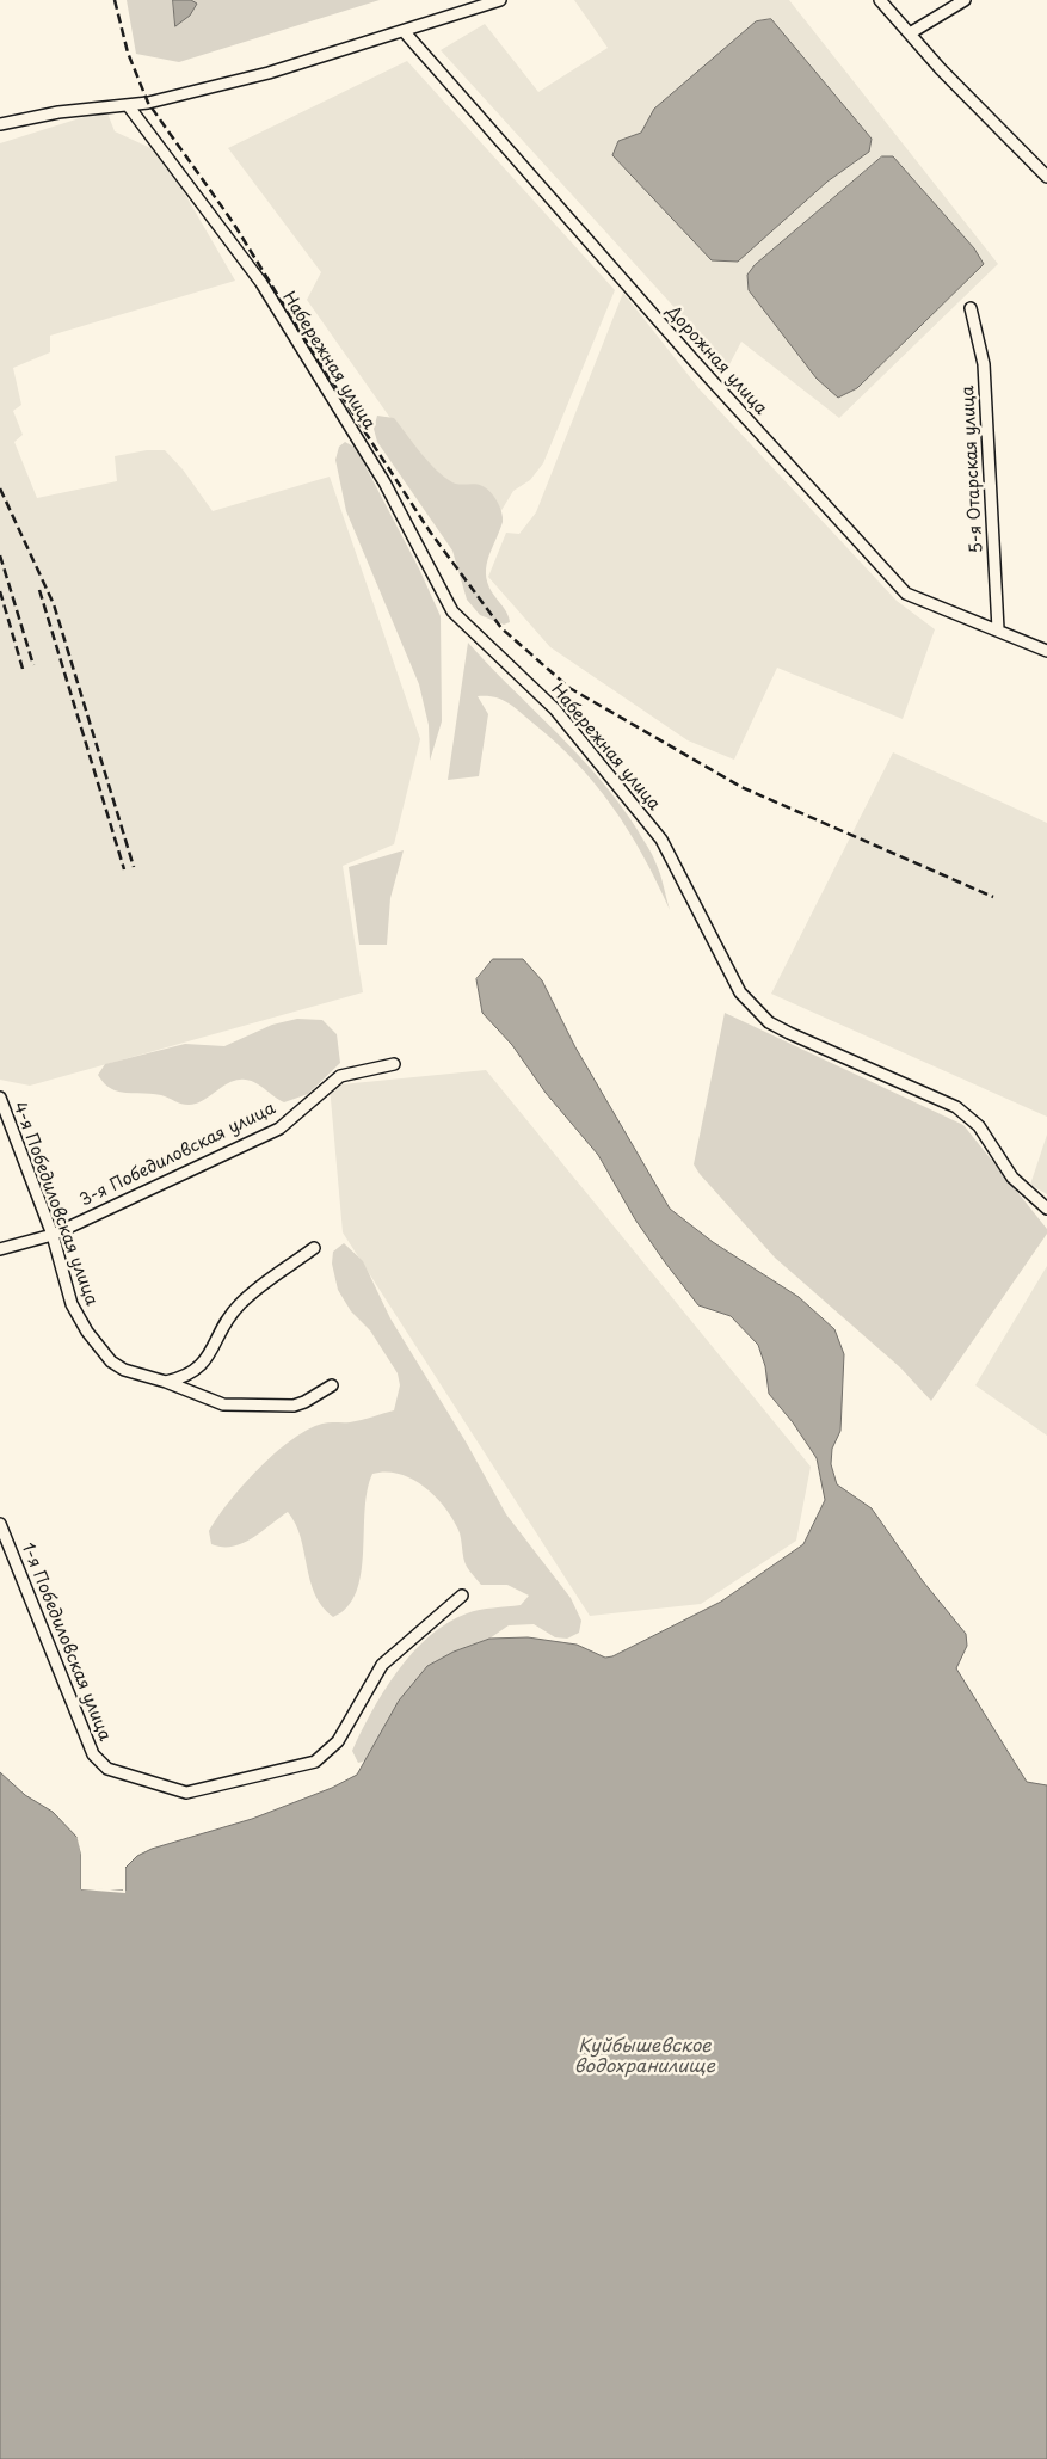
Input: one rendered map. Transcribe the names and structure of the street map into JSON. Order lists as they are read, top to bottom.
{
  "streets": {
    "street": [
      "Набережная улица",
      "Дорожная улица",
      "5-я Отарская улица",
      "3-я Победиловская улица",
      "4-я Победиловская улица",
      "1-я Победиловская улица"
    ]
  },
  "crossings": [
    ["Дорожная улица", "5-я Отарская улица"],
    ["3-я Победиловская улица", "4-я Победиловская улица"]
  ],
  "water": ["Куйбышевское водохранилище"]
}
